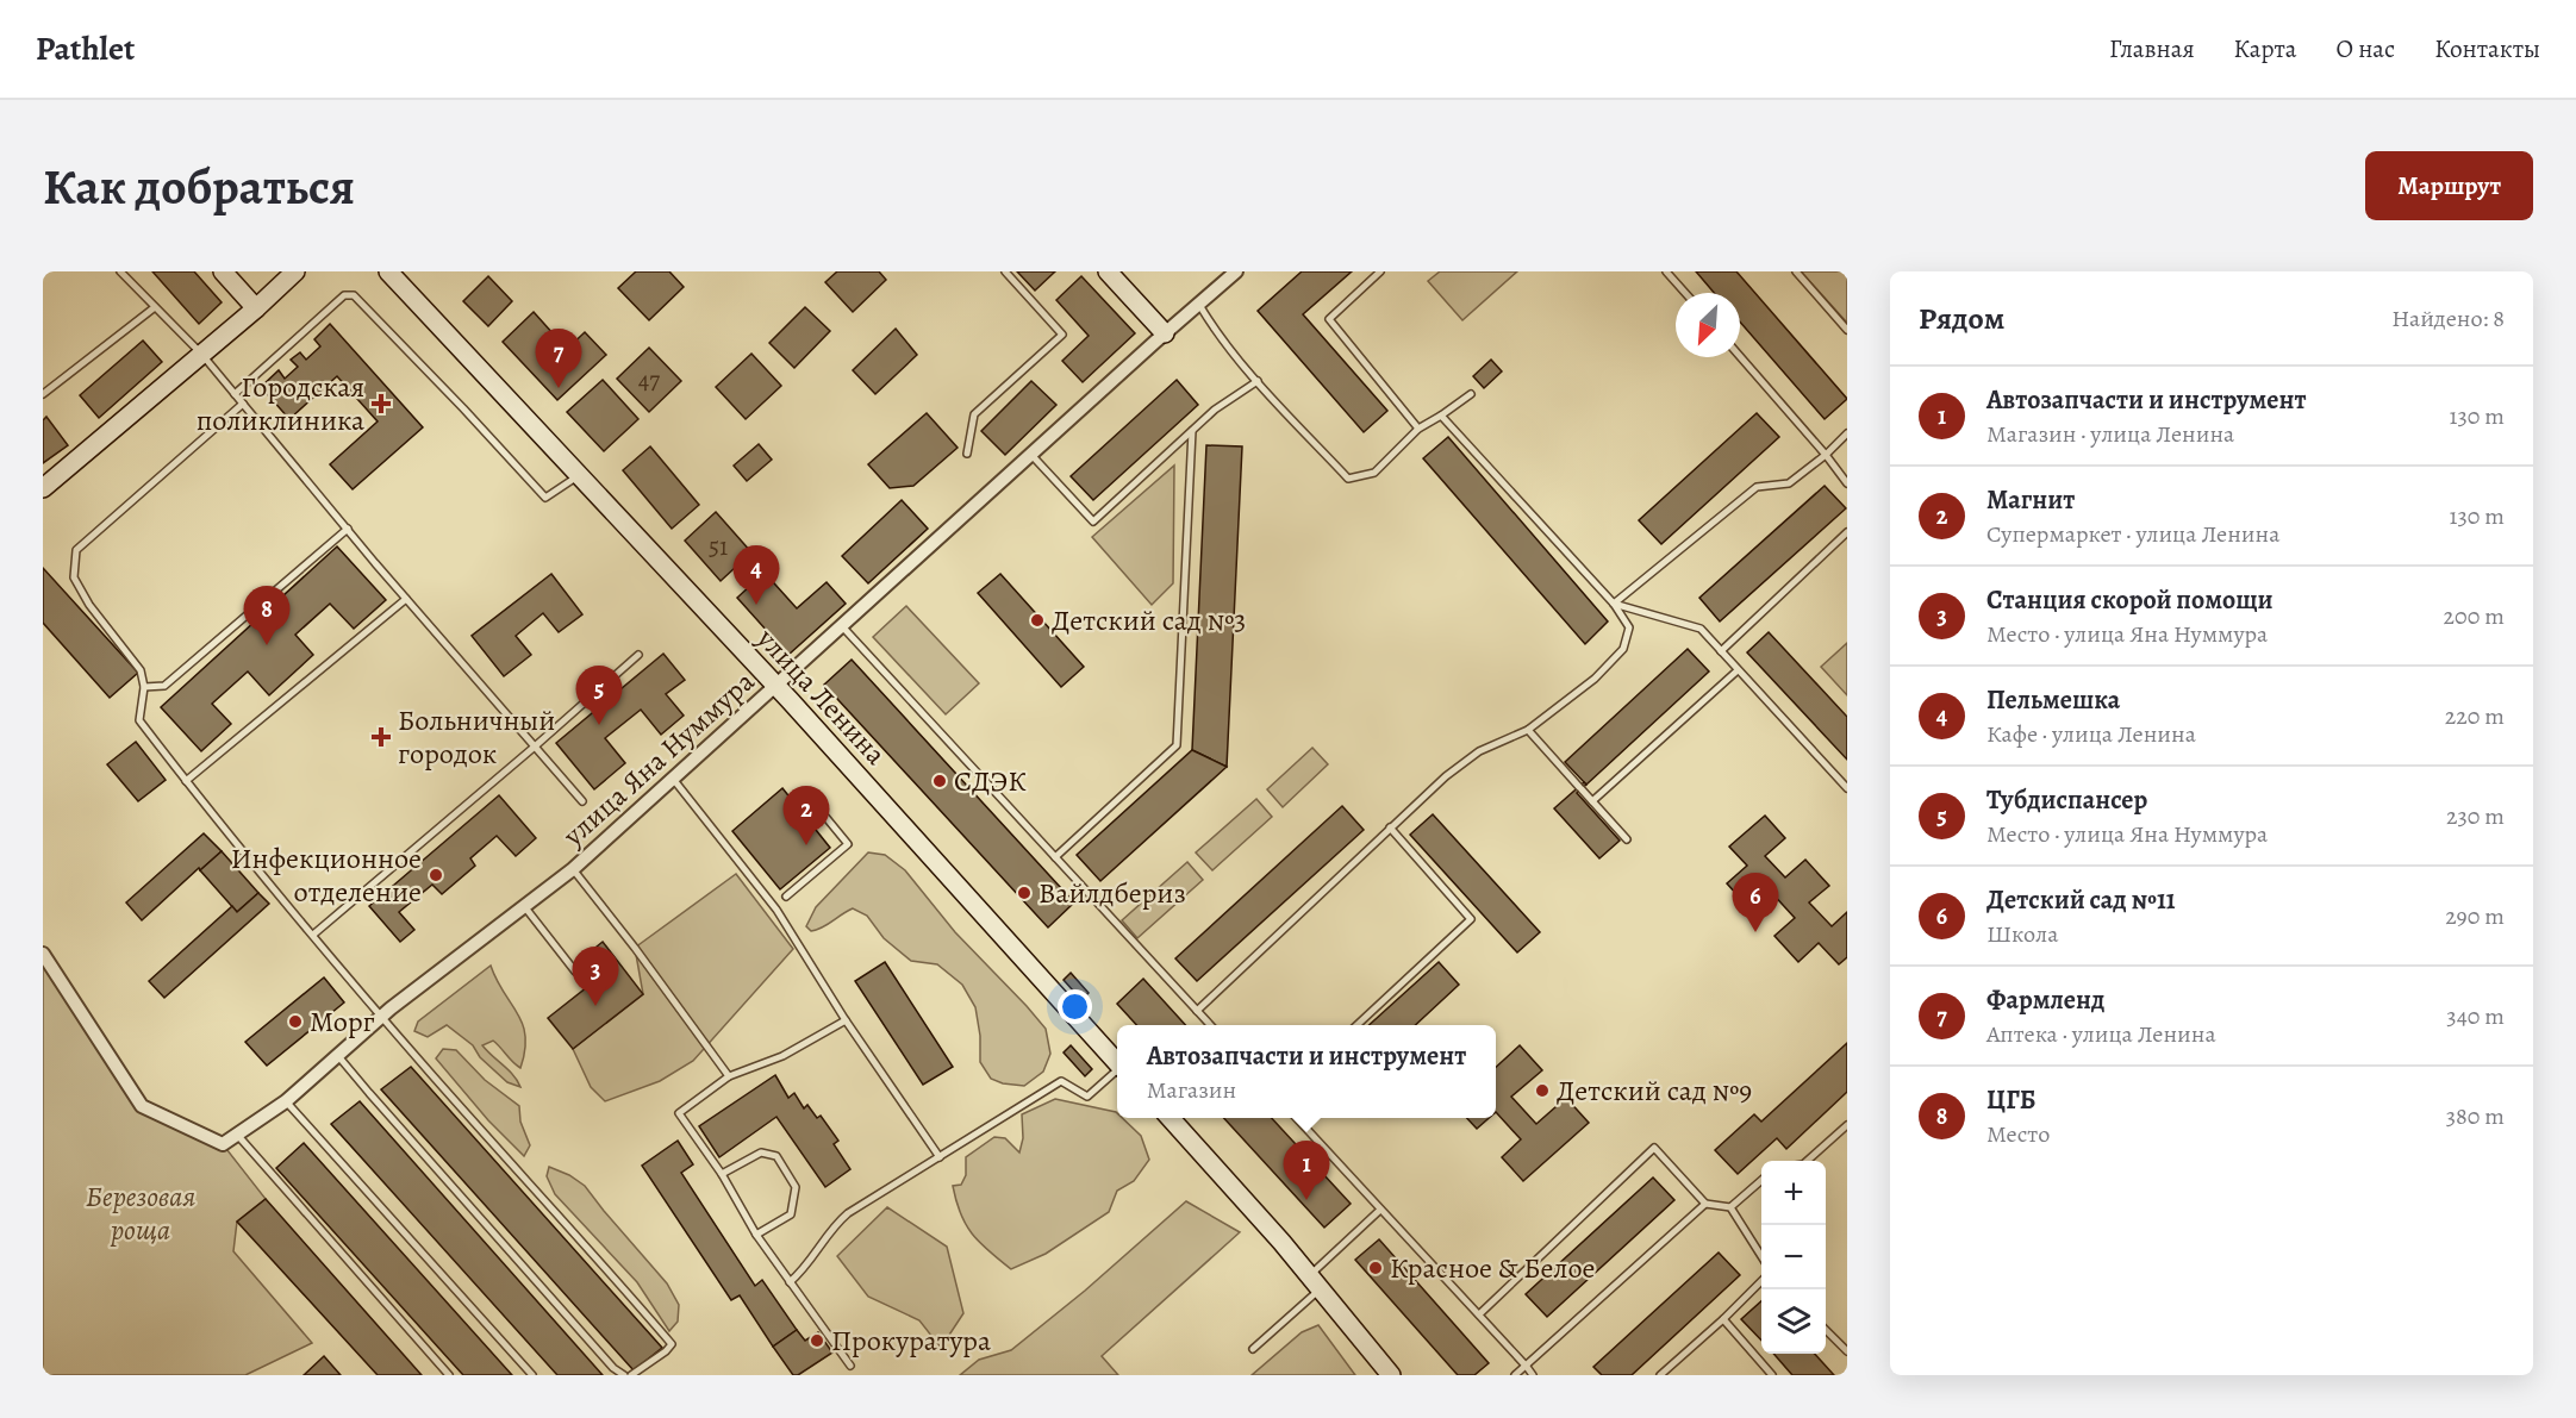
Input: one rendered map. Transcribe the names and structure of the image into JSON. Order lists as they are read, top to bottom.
{
  "streets": {
    "main road": ["улица Ленина"],
    "street": ["улица Яна Нуммура"]
  },
  "crossings": [
    ["улица Ленина", "улица Яна Нуммура"]
  ],
  "parks": ["Березовая роща"],
  "places": {
    "health": ["Городская поликлиника", "Больничный городок"],
    "other": [
      "Детский сад №3",
      "СДЭК",
      "Инфекционное отделение",
      "Вайлдбериз",
      "Морг",
      "Детский сад №9",
      "Красное & Белое",
      "Прокуратура"
    ]
  },
  "house_numbers": ["47", "51"],
  "north": "bottom left",
  "page": {
    "header": "Pathlet",
    "nav": [
      "Главная",
      "Карта",
      "О нас",
      "Контакты"
    ],
    "buttons": "Маршрут",
    "title": "Как добраться",
    "heading": ["Рядом", "Найдено: 8"],
    "pins": [
      "7",
      "4",
      "8",
      "5",
      "2",
      "6",
      "3",
      "1"
    ],
    "list": [
      {
        "mark": "1",
        "name": "Автозапчасти и инструмент",
        "note": "Магазин · улица Ленина",
        "value": "130 m"
      },
      {
        "mark": "2",
        "name": "Магнит",
        "note": "Супермаркет · улица Ленина",
        "value": "130 m"
      },
      {
        "mark": "3",
        "name": "Станция скорой помощи",
        "note": "Место · улица Яна Нуммура",
        "value": "200 m"
      },
      {
        "mark": "4",
        "name": "Пельмешка",
        "note": "Кафе · улица Ленина",
        "value": "220 m"
      },
      {
        "mark": "5",
        "name": "Тубдиспансер",
        "note": "Место · улица Яна Нуммура",
        "value": "230 m"
      },
      {
        "mark": "6",
        "name": "Детский сад №11",
        "note": "Школа",
        "value": "290 m"
      },
      {
        "mark": "7",
        "name": "Фармленд",
        "note": "Аптека · улица Ленина",
        "value": "340 m"
      },
      {
        "mark": "8",
        "name": "ЦГБ",
        "note": "Место",
        "value": "380 m"
      }
    ],
    "popup": ["Автозапчасти и инструмент", "Магазин"],
    "map_buttons": ["+", "−"]
  }
}
